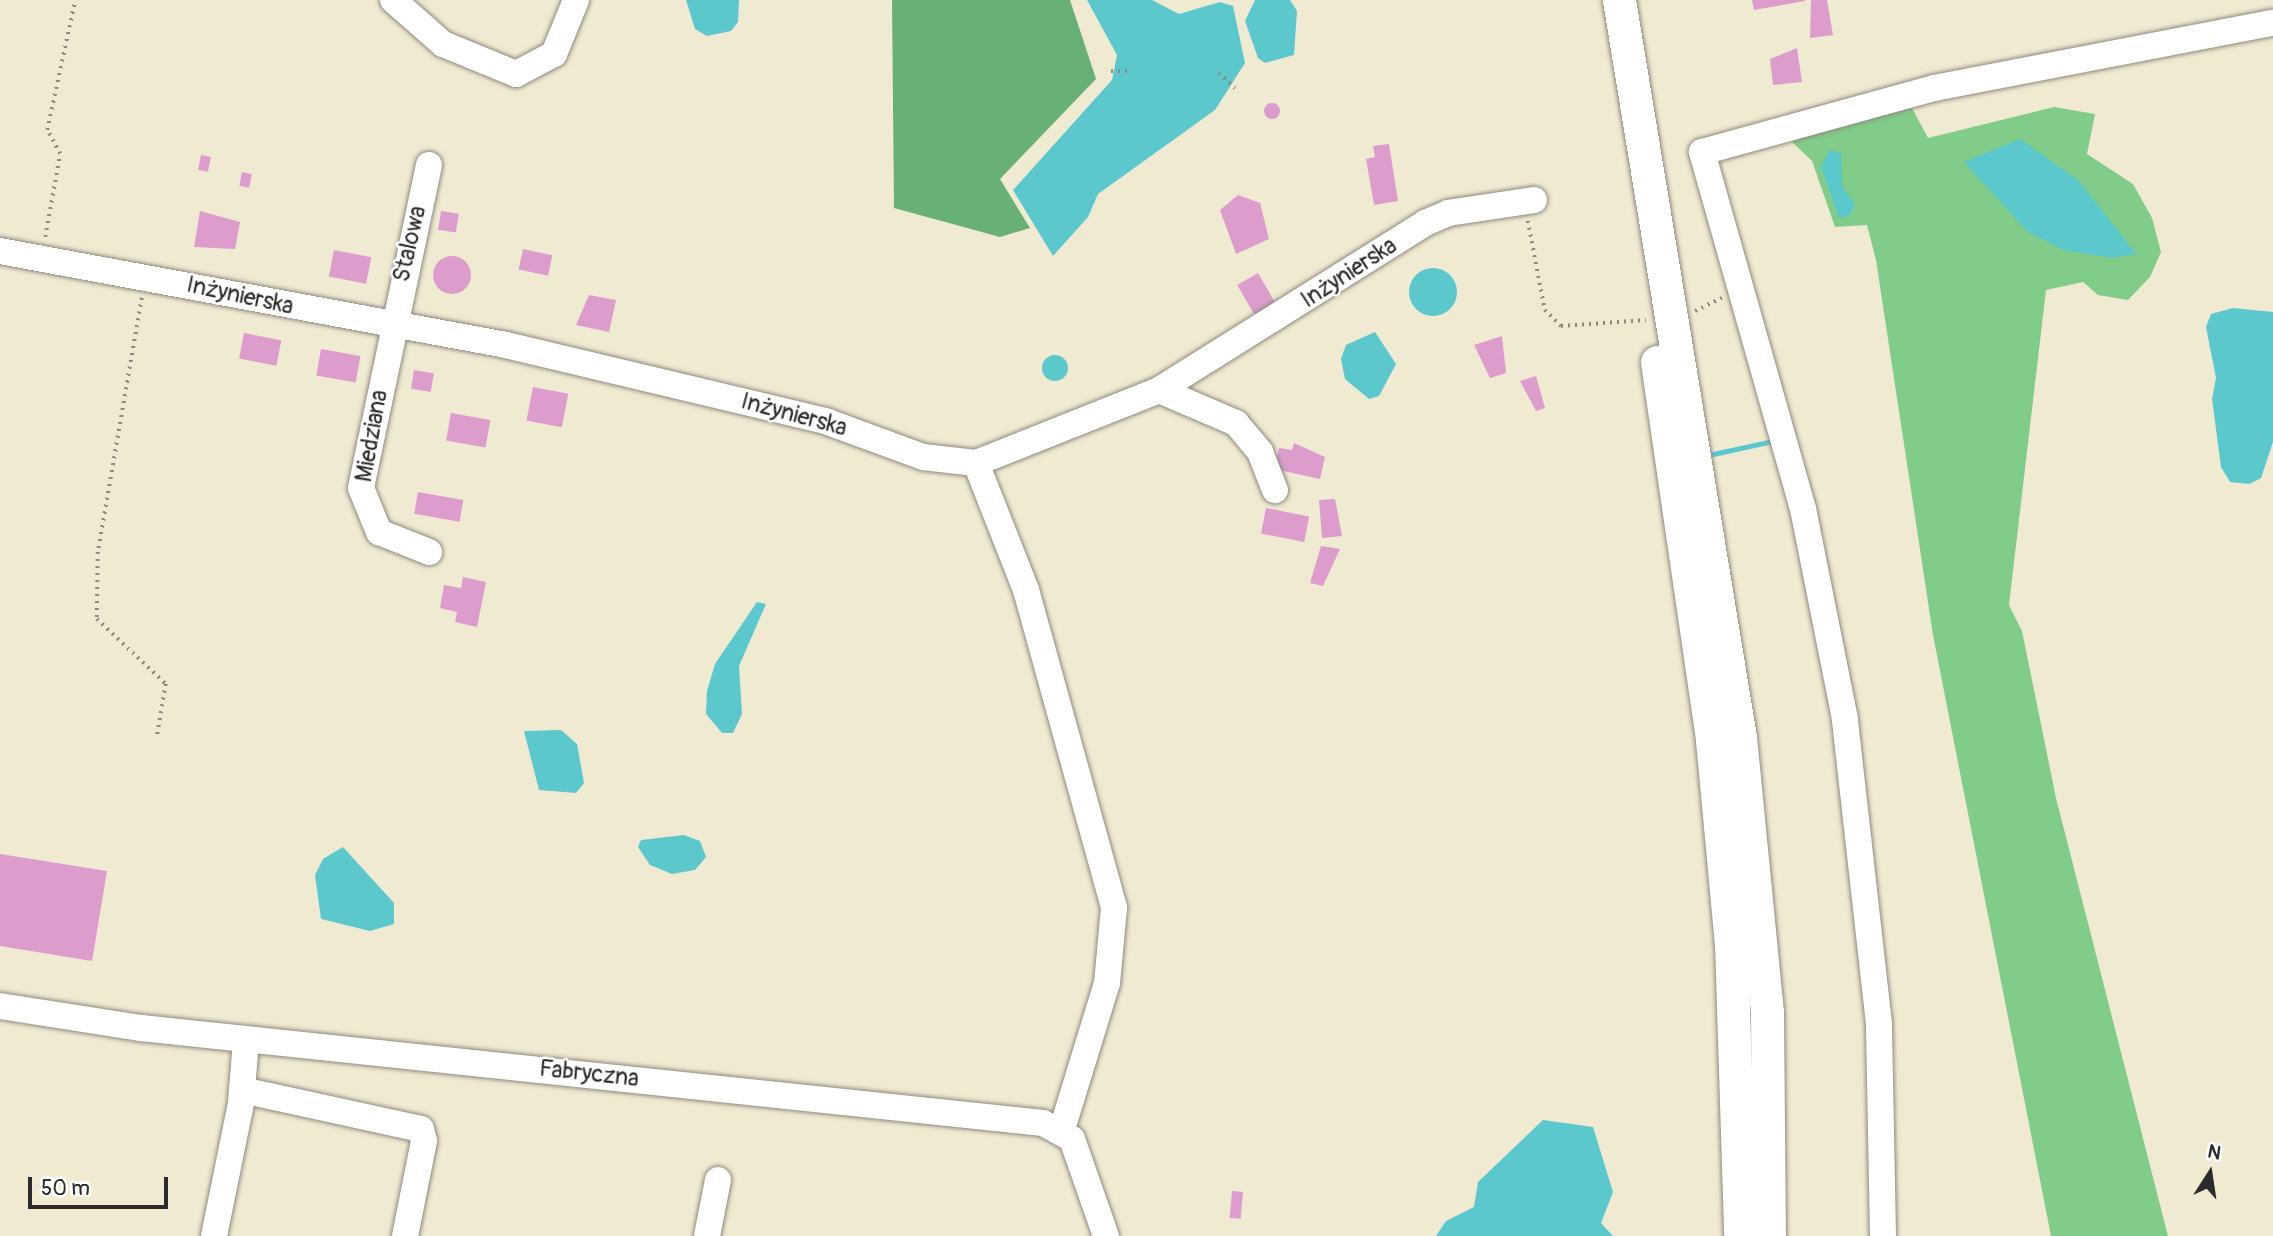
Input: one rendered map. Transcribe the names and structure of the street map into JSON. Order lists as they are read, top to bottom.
{
  "streets": {
    "street": [
      "Stalowa",
      "Inżynierska",
      "Miedziana",
      "Fabryczna"
    ]
  },
  "crossings": [
    ["Stalowa", "Inżynierska"],
    ["Stalowa", "Miedziana"],
    ["Inżynierska", "Miedziana"]
  ],
  "scale_bar": "50 m",
  "north": "top"
}
